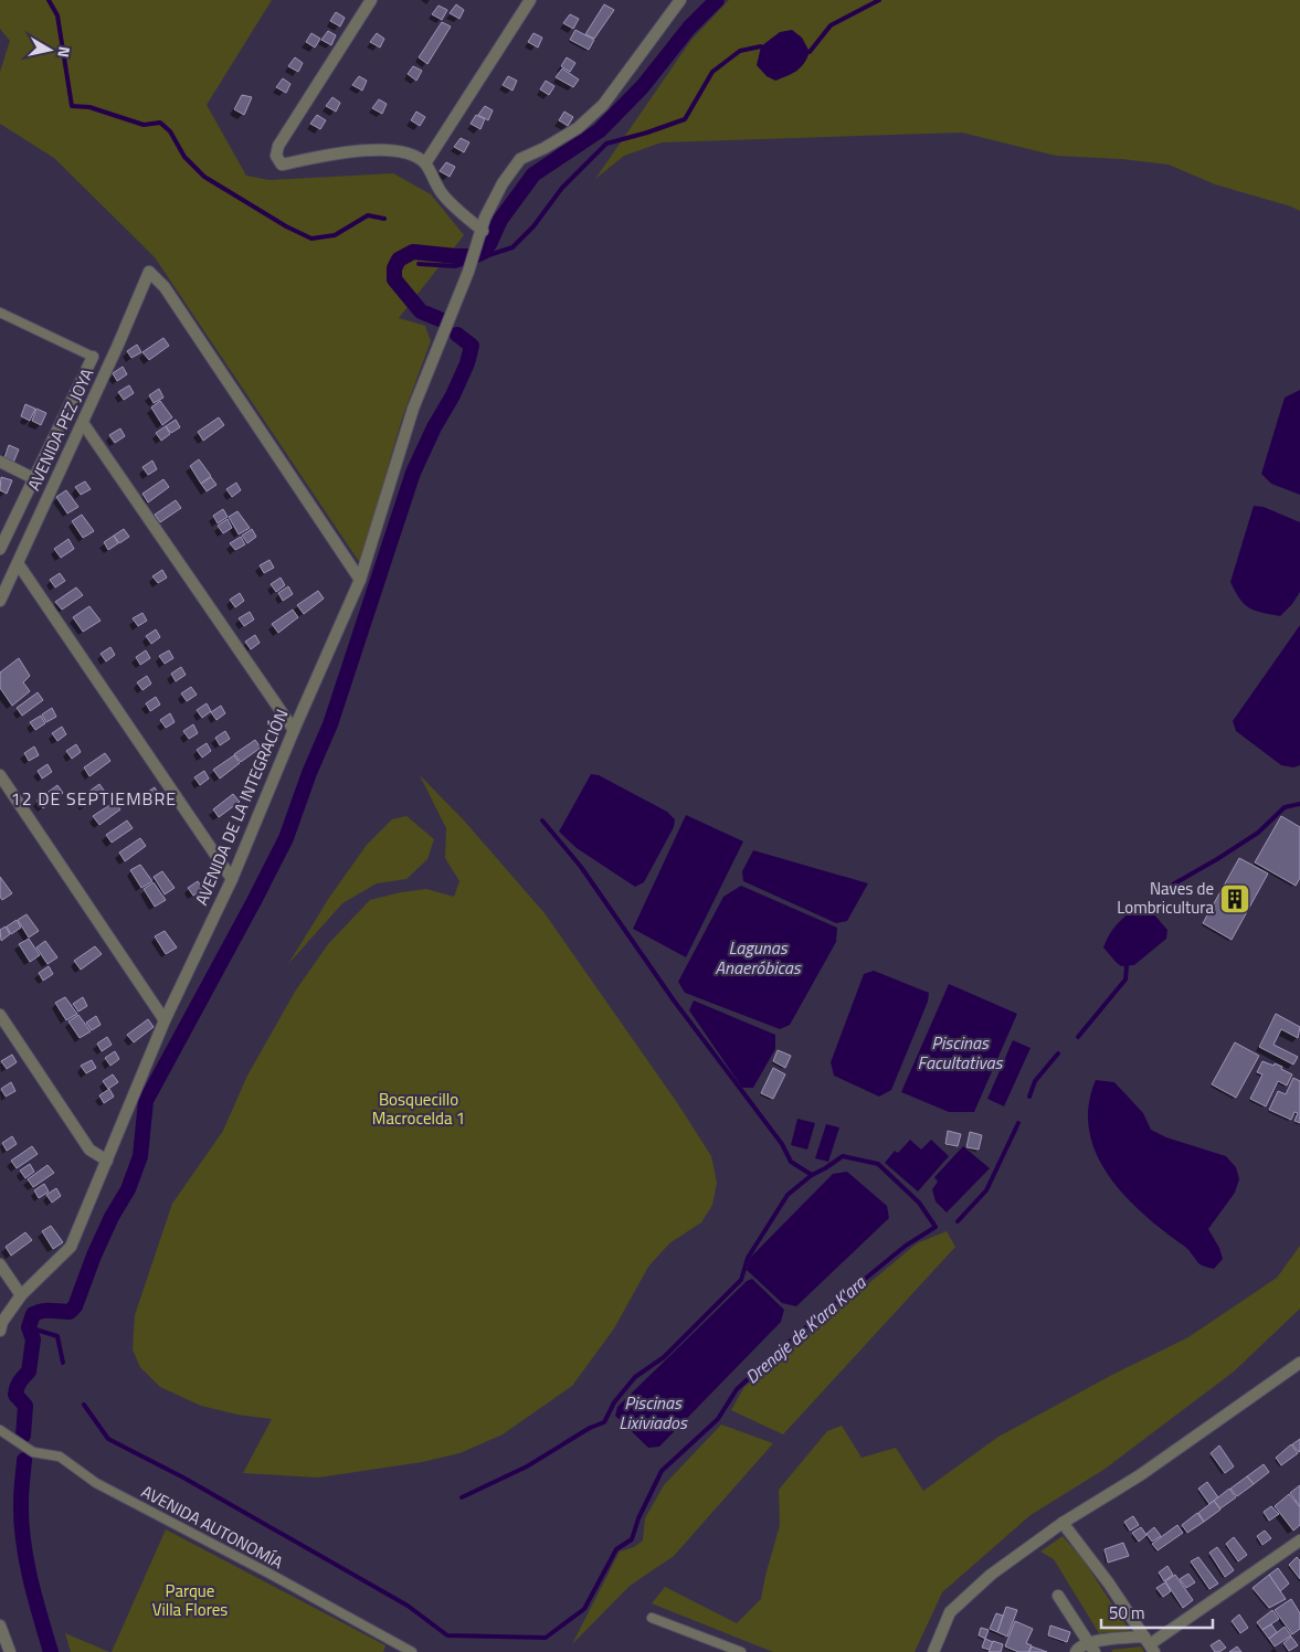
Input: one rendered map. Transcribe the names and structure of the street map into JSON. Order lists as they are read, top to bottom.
{
  "streets": {
    "street": ["AVENIDA PEZ JOYA", "AVENIDA DE LA INTEGRACIÓN"],
    "lane": ["AVENIDA AUTONOMÍA"]
  },
  "crossings": [
    ["AVENIDA PEZ JOYA", "AVENIDA DE LA INTEGRACIÓN"]
  ],
  "districts": ["12 DE SEPTIEMBRE"],
  "water": [
    "Lagunas Anaeróbicas",
    "Piscinas Facultativas",
    "Drenaje de K'ara K'ara",
    "Piscinas Lixiviados"
  ],
  "parks": ["Bosquecillo Macrocelda 1", "Parque Villa Flores"],
  "places": {
    "building": ["Naves de Lombricultura"]
  },
  "scale_bar": "50 m",
  "north": "right"
}
